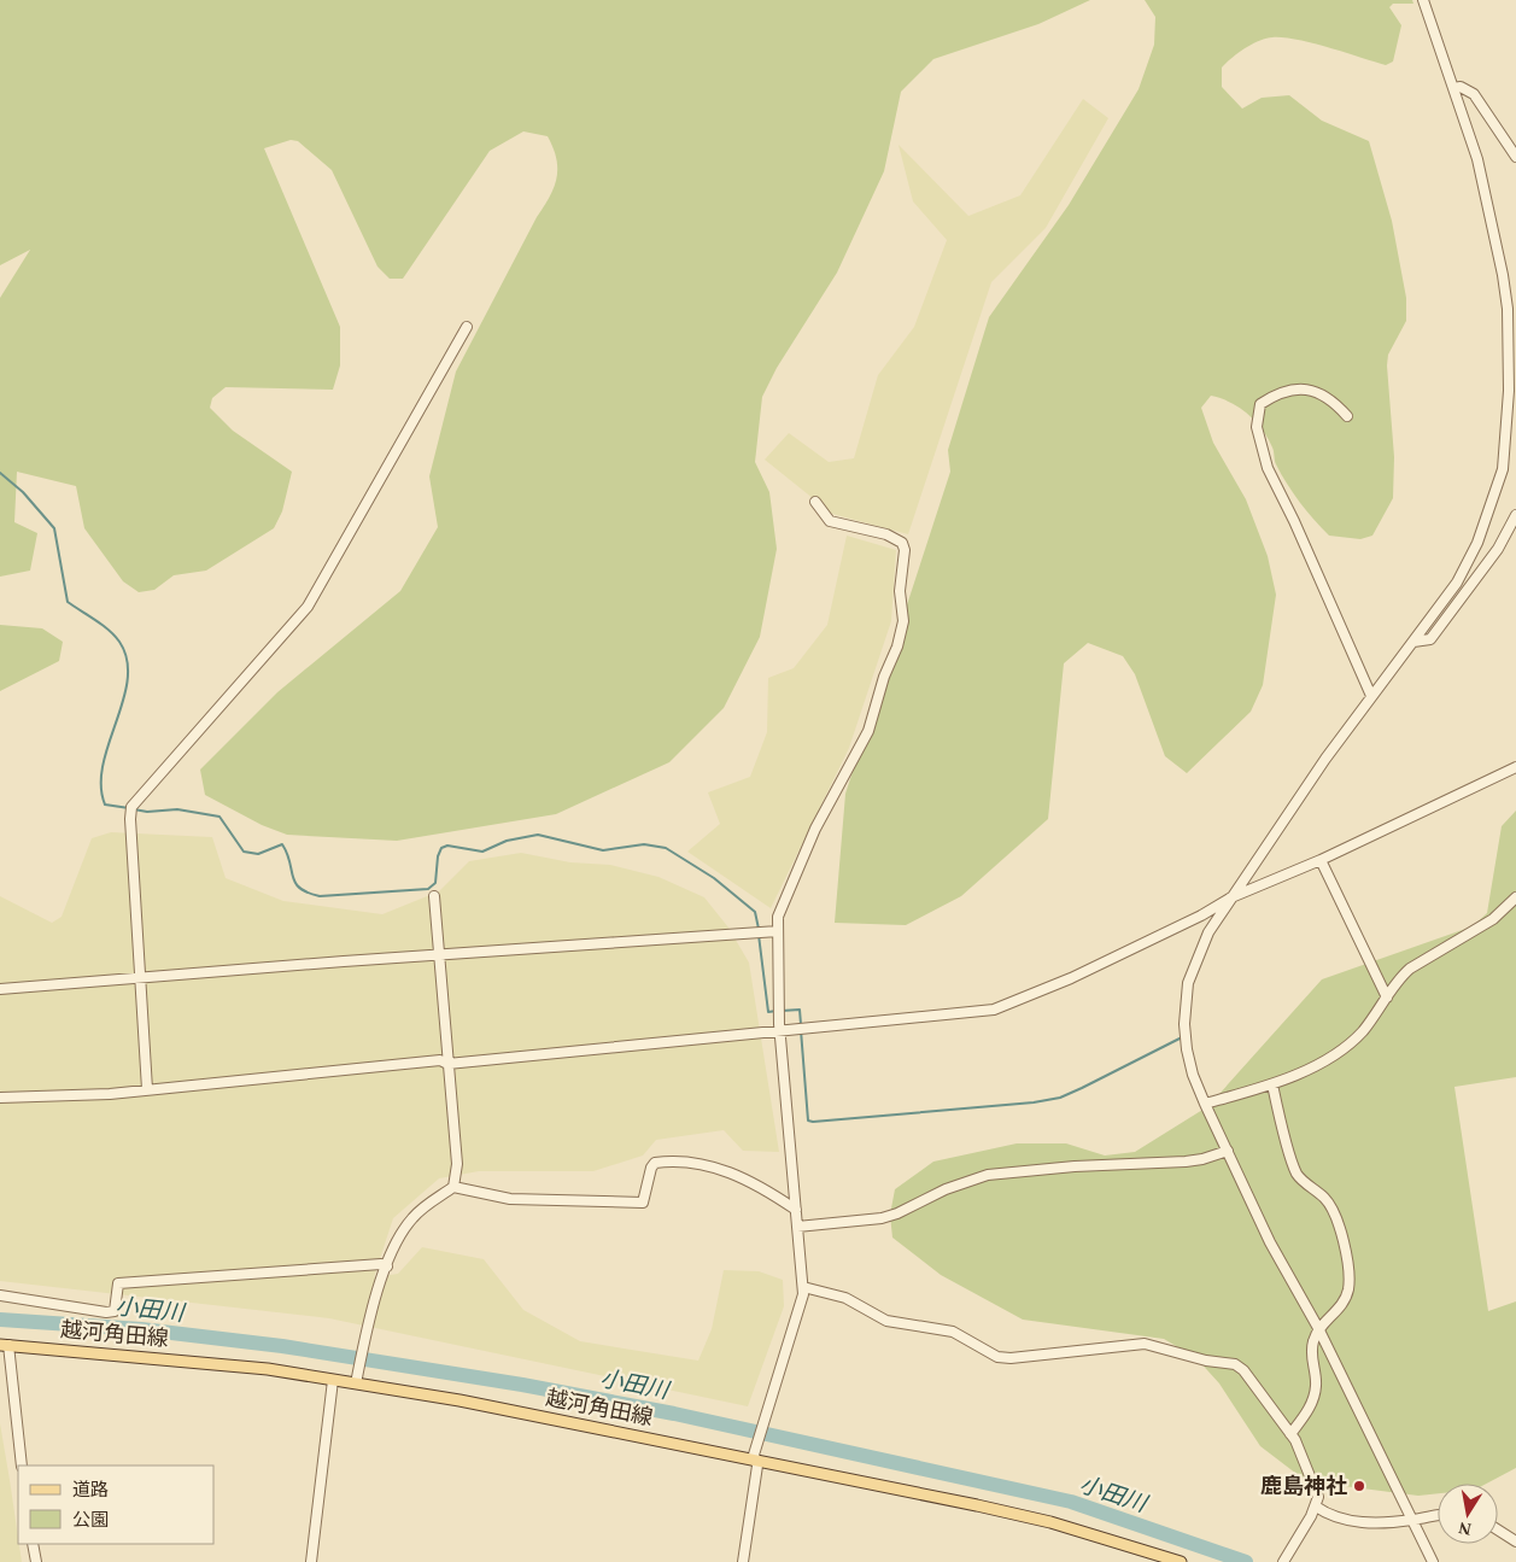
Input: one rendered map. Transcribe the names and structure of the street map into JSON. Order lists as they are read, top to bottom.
{
  "streets": {
    "main road": ["越河角田線"]
  },
  "water": ["小田川"],
  "places": ["鹿島神社"],
  "legend": ["道路", "公園"],
  "north": "bottom"
}
